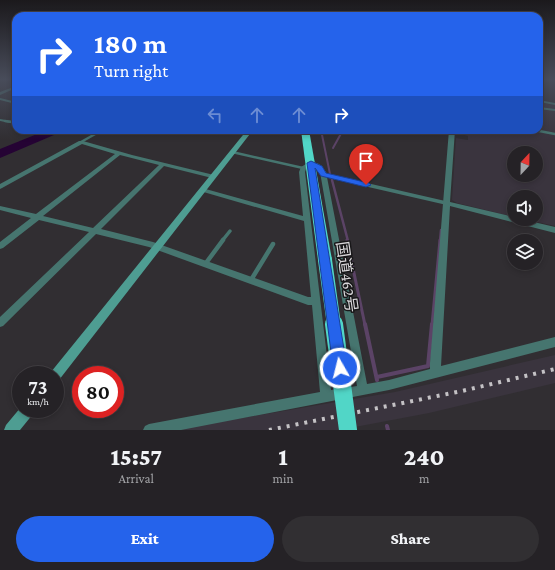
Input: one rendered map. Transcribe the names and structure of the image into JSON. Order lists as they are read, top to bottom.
{
  "streets": {
    "highway": ["国道462号"]
  },
  "north": "top",
  "page": {
    "turn": ["180 m", "Turn right"],
    "speed": "73 km/h",
    "limit": "80",
    "eta": [
      "15:57",
      "Arrival",
      "1",
      "min",
      "240",
      "m"
    ],
    "buttons": ["Exit", "Share"]
  }
}
